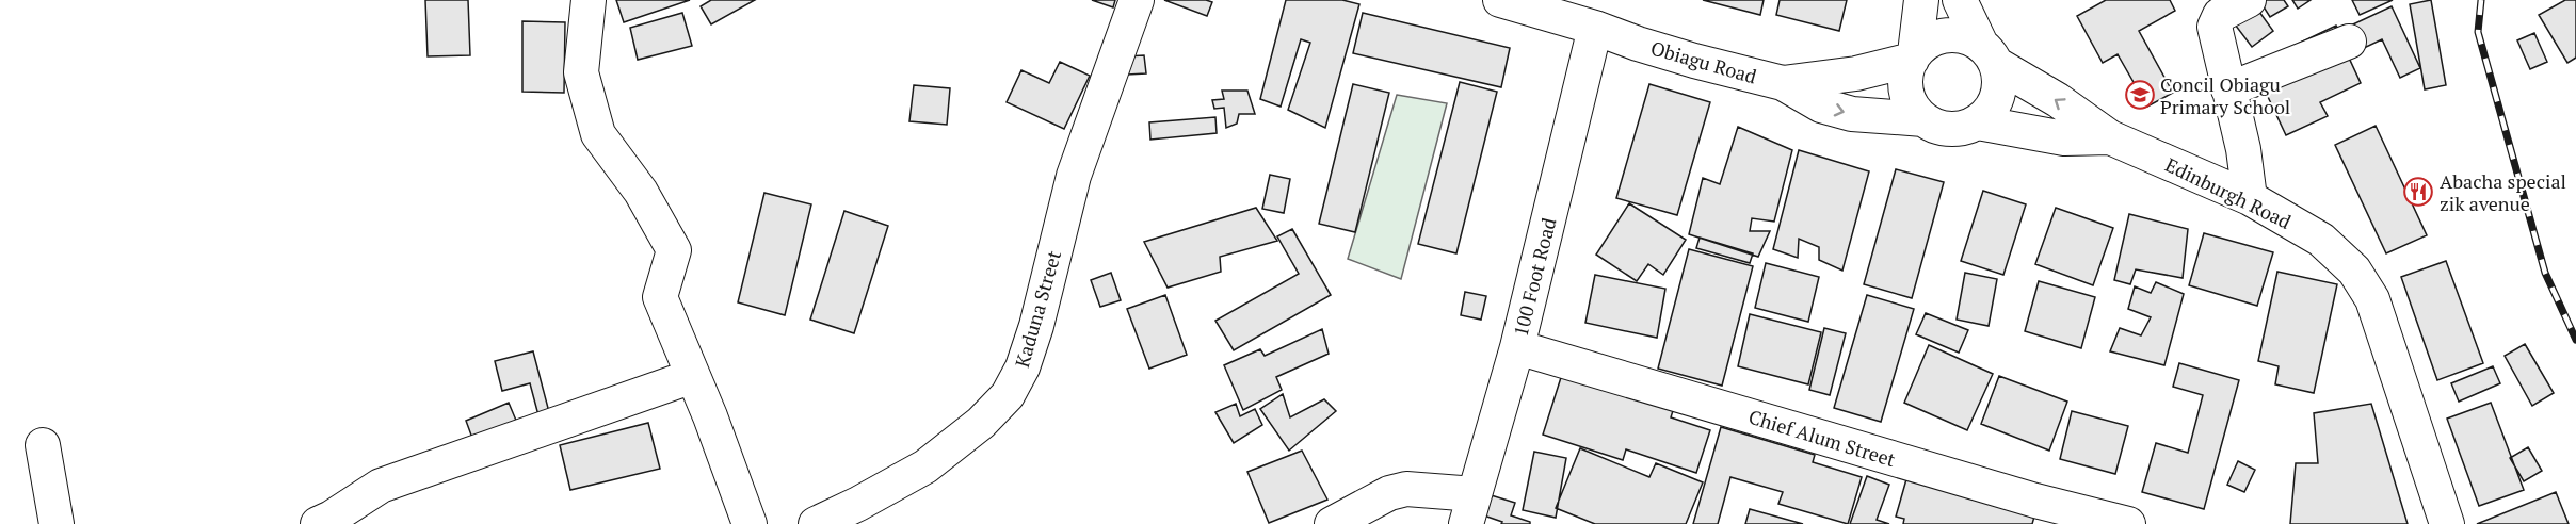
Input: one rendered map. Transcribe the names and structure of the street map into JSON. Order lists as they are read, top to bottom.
{
  "streets": {
    "street": [
      "Obiagu Road",
      "Edinburgh Road",
      "100 Foot Road",
      "Kaduna Street",
      "Chief Alum Street"
    ]
  },
  "crossings": [
    ["Obiagu Road", "Edinburgh Road"],
    ["Obiagu Road", "100 Foot Road"],
    ["100 Foot Road", "Chief Alum Street"]
  ],
  "places": {
    "school or university": ["Concil Obiagu Primary School"],
    "restaurant": ["Abacha special zik avenue"]
  }
}
